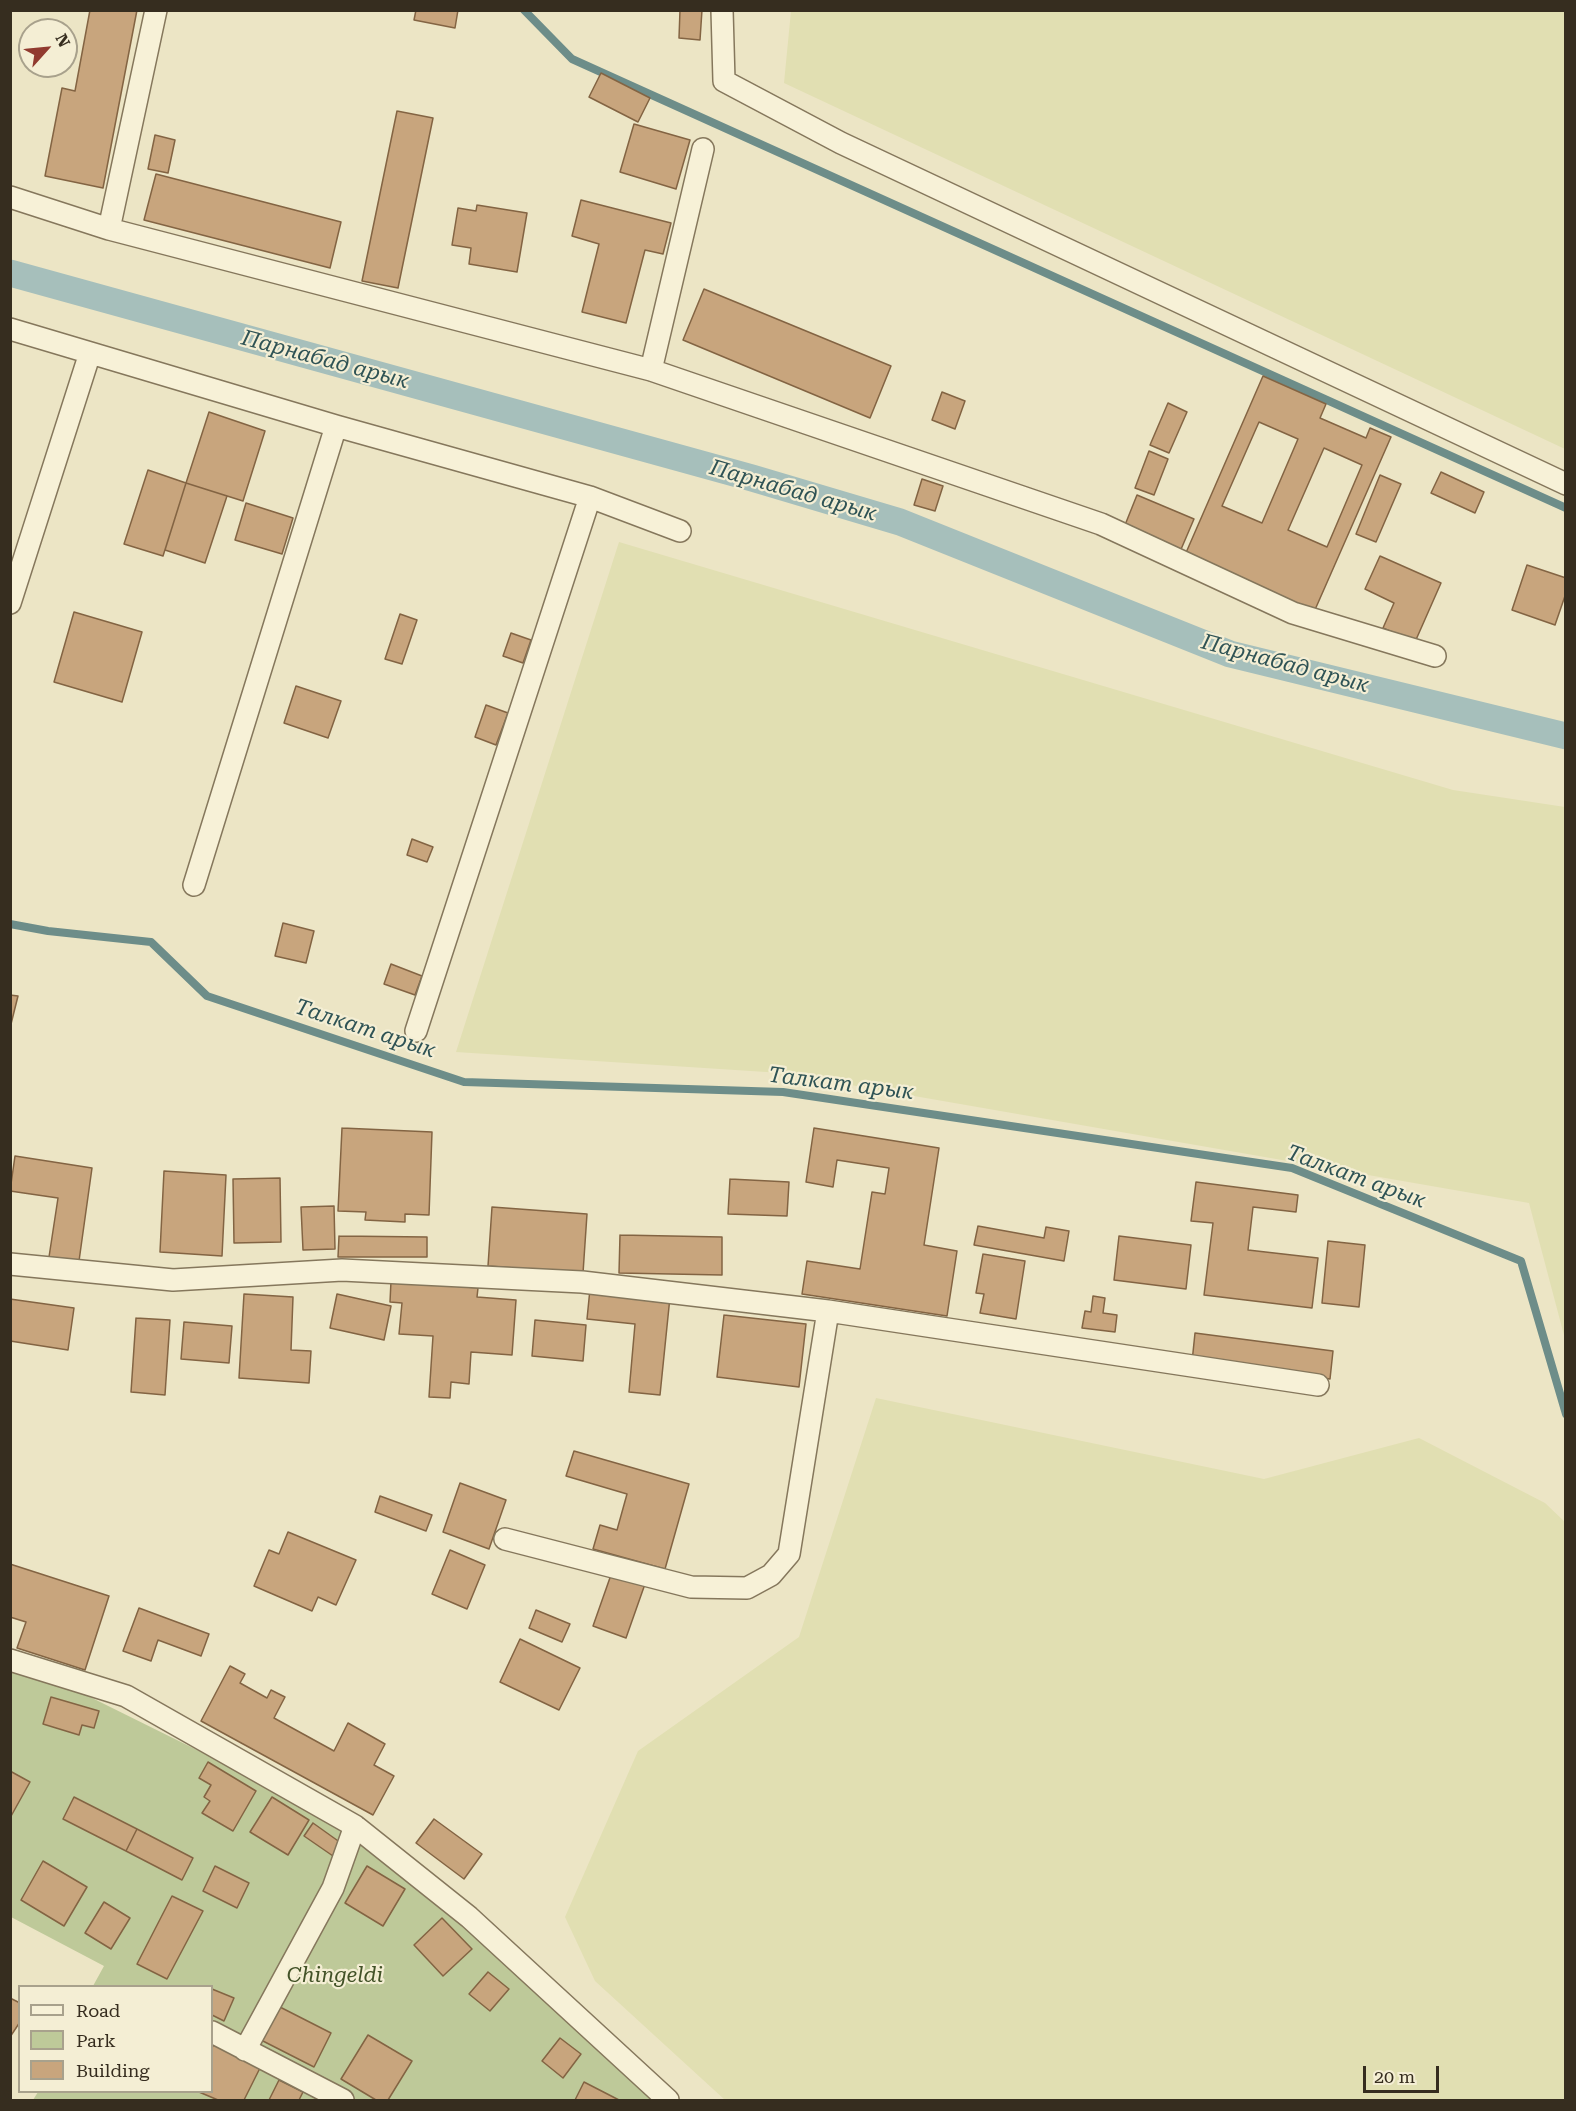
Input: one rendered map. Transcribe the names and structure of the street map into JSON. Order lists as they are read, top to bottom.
{
  "water": ["Парнабад арык", "Талкат арык"],
  "parks": ["Chingeldi"],
  "legend": ["Road", "Park", "Building"],
  "scale_bar": "20 m",
  "north": "top right"
}
